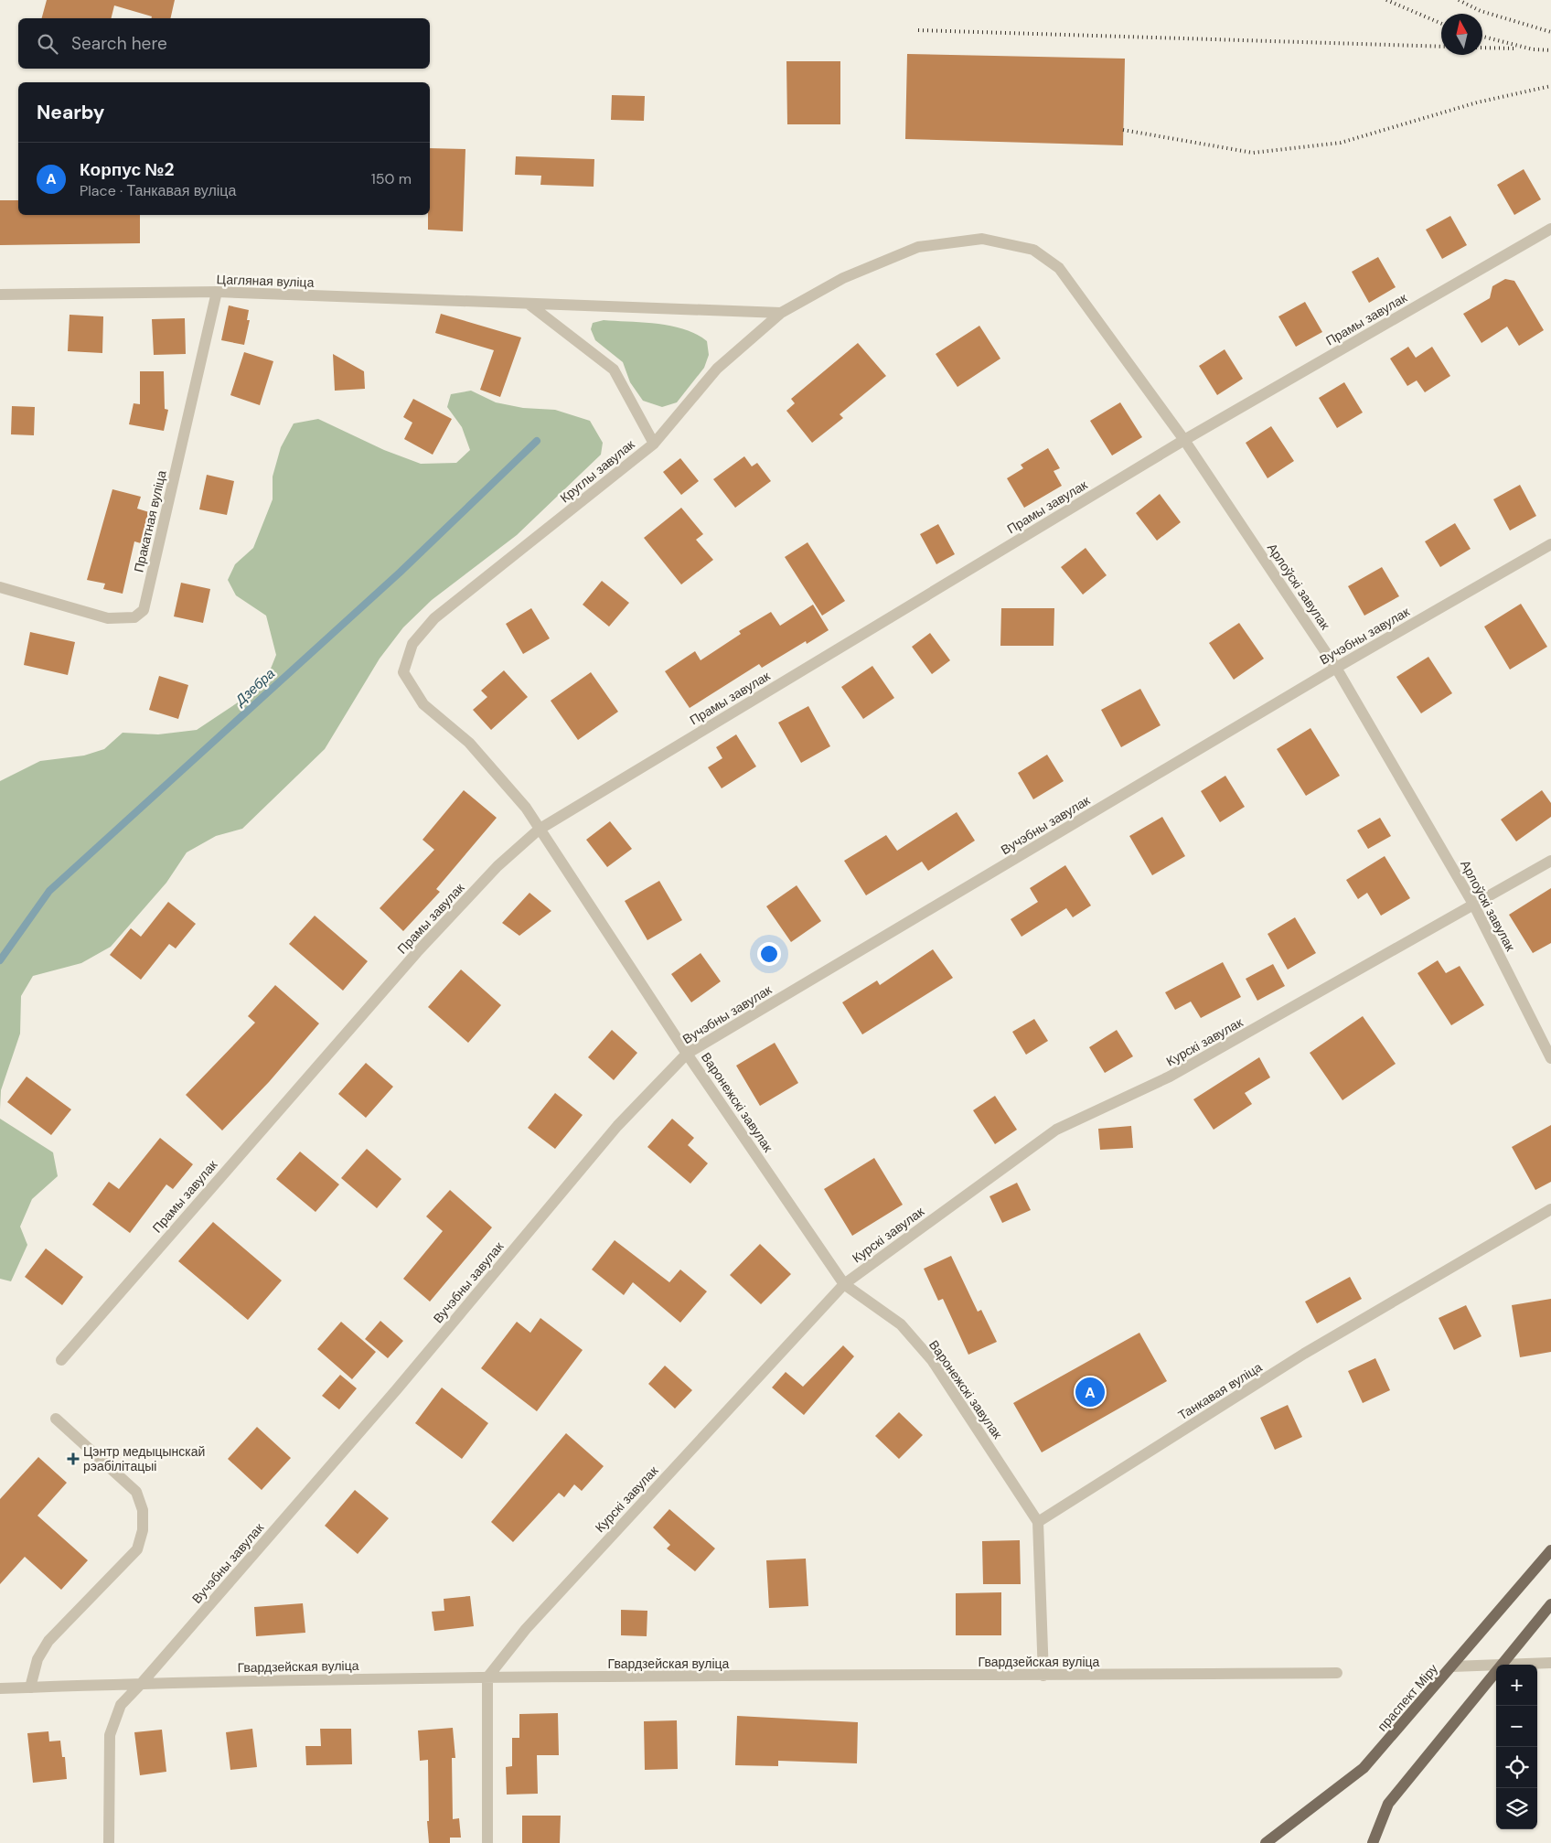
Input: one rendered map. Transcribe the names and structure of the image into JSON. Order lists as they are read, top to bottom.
{
  "streets": {
    "main road": ["праспект Міру"],
    "street": [
      "Цагляная вуліца",
      "Прамы завулак",
      "Круглы завулак",
      "Пракатная вуліца",
      "Арлоўскі завулак",
      "Вучэбны завулак",
      "Курскі завулак",
      "Варонежскі завулак",
      "Танкавая вуліца",
      "Гвардзейская вуліца"
    ]
  },
  "crossings": [
    ["Цагляная вуліца", "Круглы завулак"],
    ["Цагляная вуліца", "Пракатная вуліца"],
    ["Цагляная вуліца", "Арлоўскі завулак"],
    ["Прамы завулак", "Арлоўскі завулак"],
    ["Прамы завулак", "Варонежскі завулак"],
    ["Круглы завулак", "Арлоўскі завулак"],
    ["Круглы завулак", "Варонежскі завулак"],
    ["Арлоўскі завулак", "Вучэбны завулак"],
    ["Арлоўскі завулак", "Курскі завулак"],
    ["Вучэбны завулак", "Варонежскі завулак"],
    ["Вучэбны завулак", "Гвардзейская вуліца"],
    ["Курскі завулак", "Варонежскі завулак"],
    ["Курскі завулак", "Гвардзейская вуліца"],
    ["Варонежскі завулак", "Танкавая вуліца"]
  ],
  "water": ["Дзебра"],
  "places": {
    "health": ["Цэнтр медыцынскай рэабілітацыі"]
  },
  "north": "top",
  "page": {
    "search": "Search here",
    "heading": "Nearby",
    "list": [
      {
        "mark": "A",
        "name": "Корпус №2",
        "note": "Place · Танкавая вуліца",
        "value": "150 m"
      }
    ],
    "pins": "A",
    "map_buttons": ["+", "−"]
  }
}
